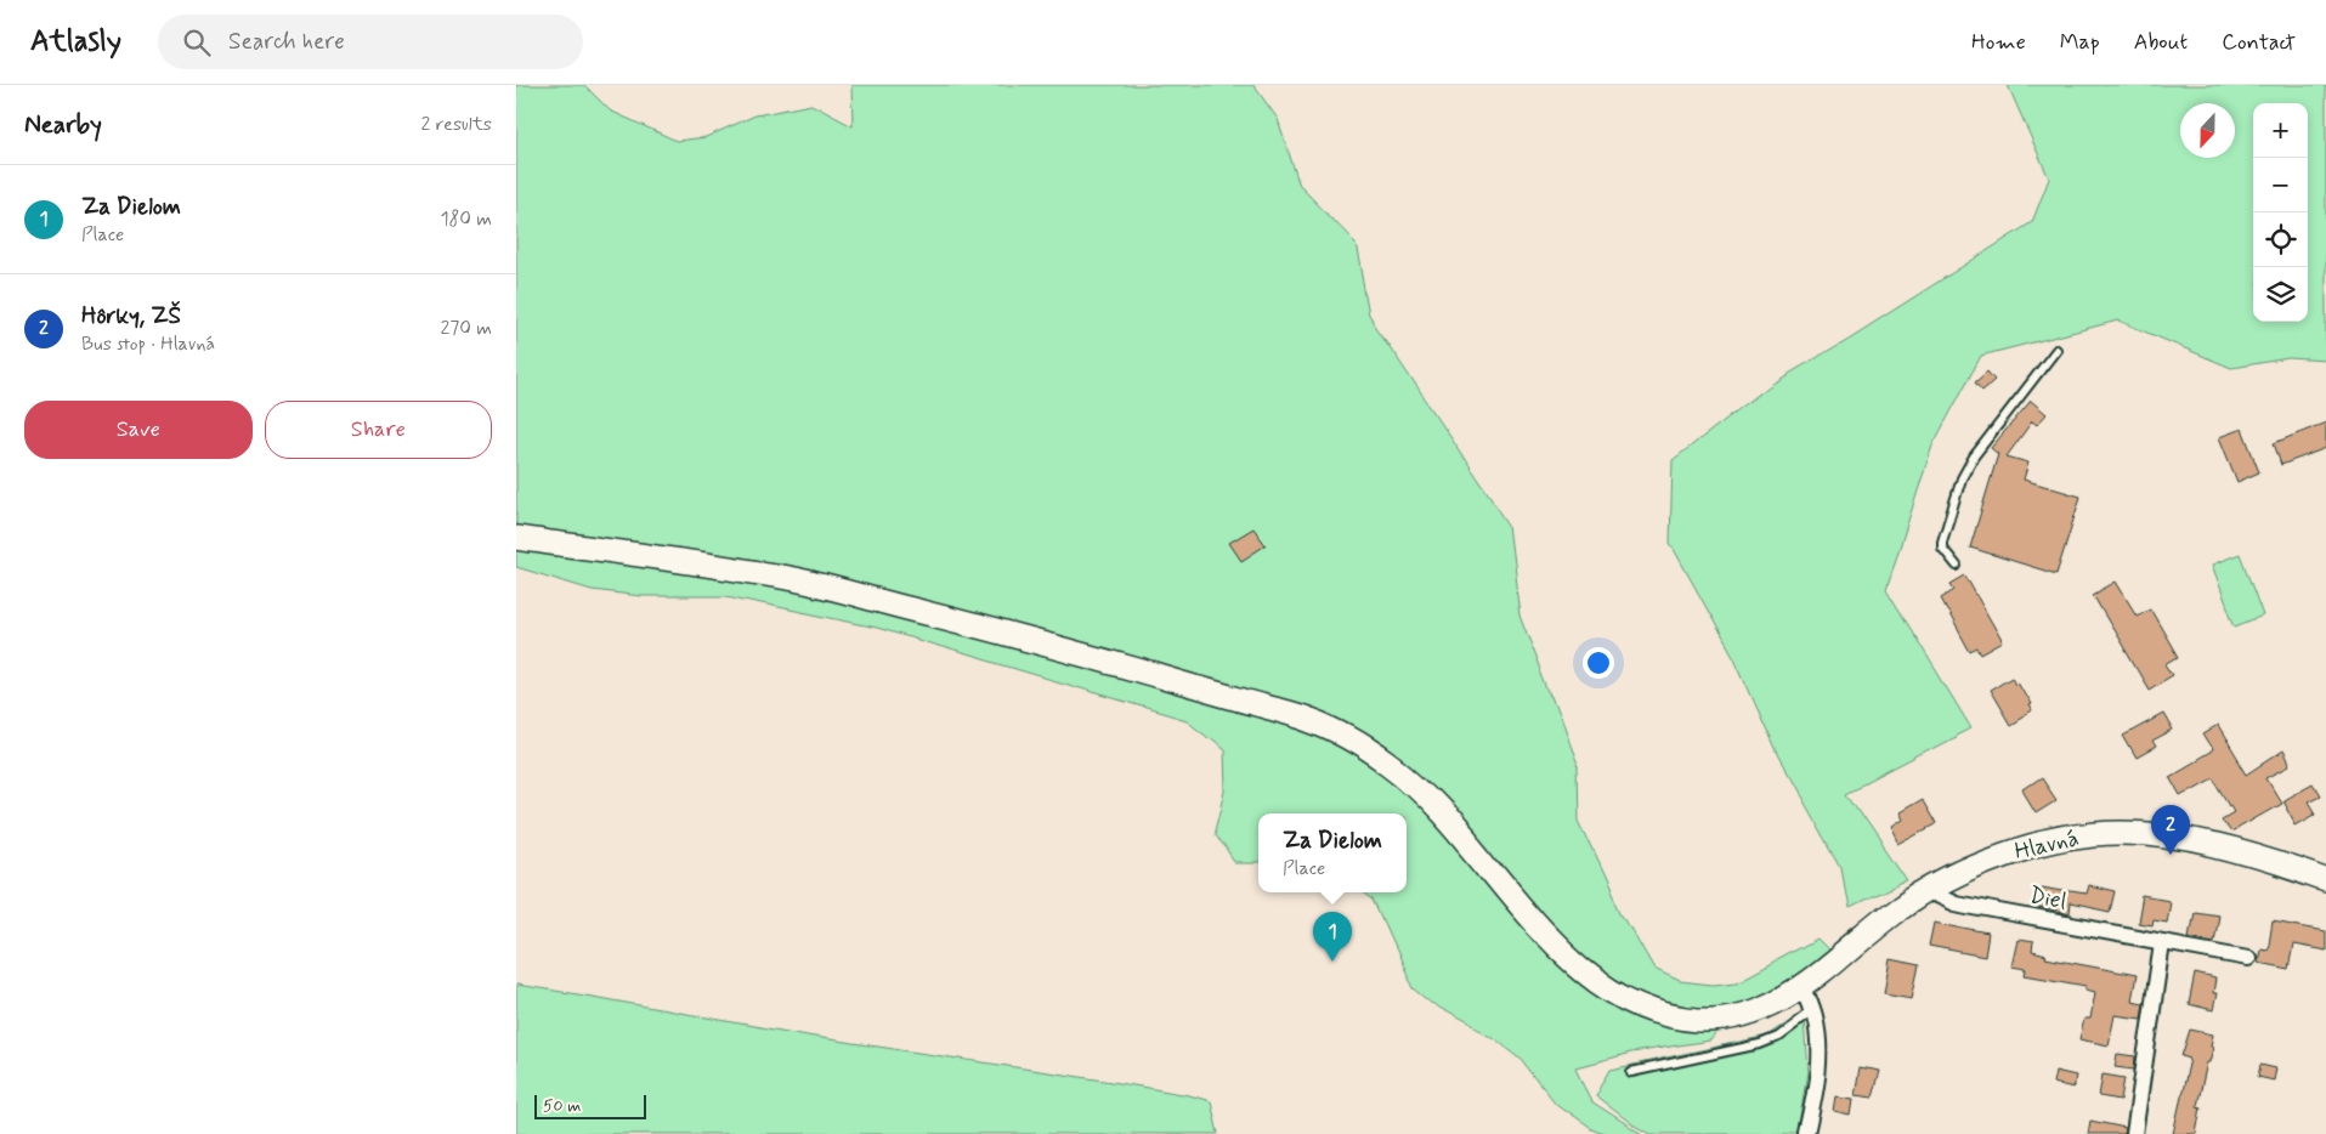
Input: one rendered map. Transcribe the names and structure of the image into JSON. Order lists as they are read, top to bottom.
{
  "streets": {
    "street": ["Hlavná", "Diel"]
  },
  "crossings": [
    ["Hlavná", "Diel"]
  ],
  "scale_bar": "50 m",
  "north": "bottom",
  "page": {
    "header": "Atlasly",
    "search": "Search here",
    "nav": [
      "Home",
      "Map",
      "About",
      "Contact"
    ],
    "heading": ["Nearby", "2 results"],
    "map_buttons": ["+", "−"],
    "list": [
      {
        "mark": "1",
        "name": "Za Dielom",
        "note": "Place",
        "value": "180 m"
      },
      {
        "mark": "2",
        "name": "Hôrky, ZŠ",
        "note": "Bus stop · Hlavná",
        "value": "270 m"
      }
    ],
    "buttons": ["Save", "Share"],
    "pins": ["2", "1"],
    "popup": ["Za Dielom", "Place"],
    "scale": "50 m"
  }
}
